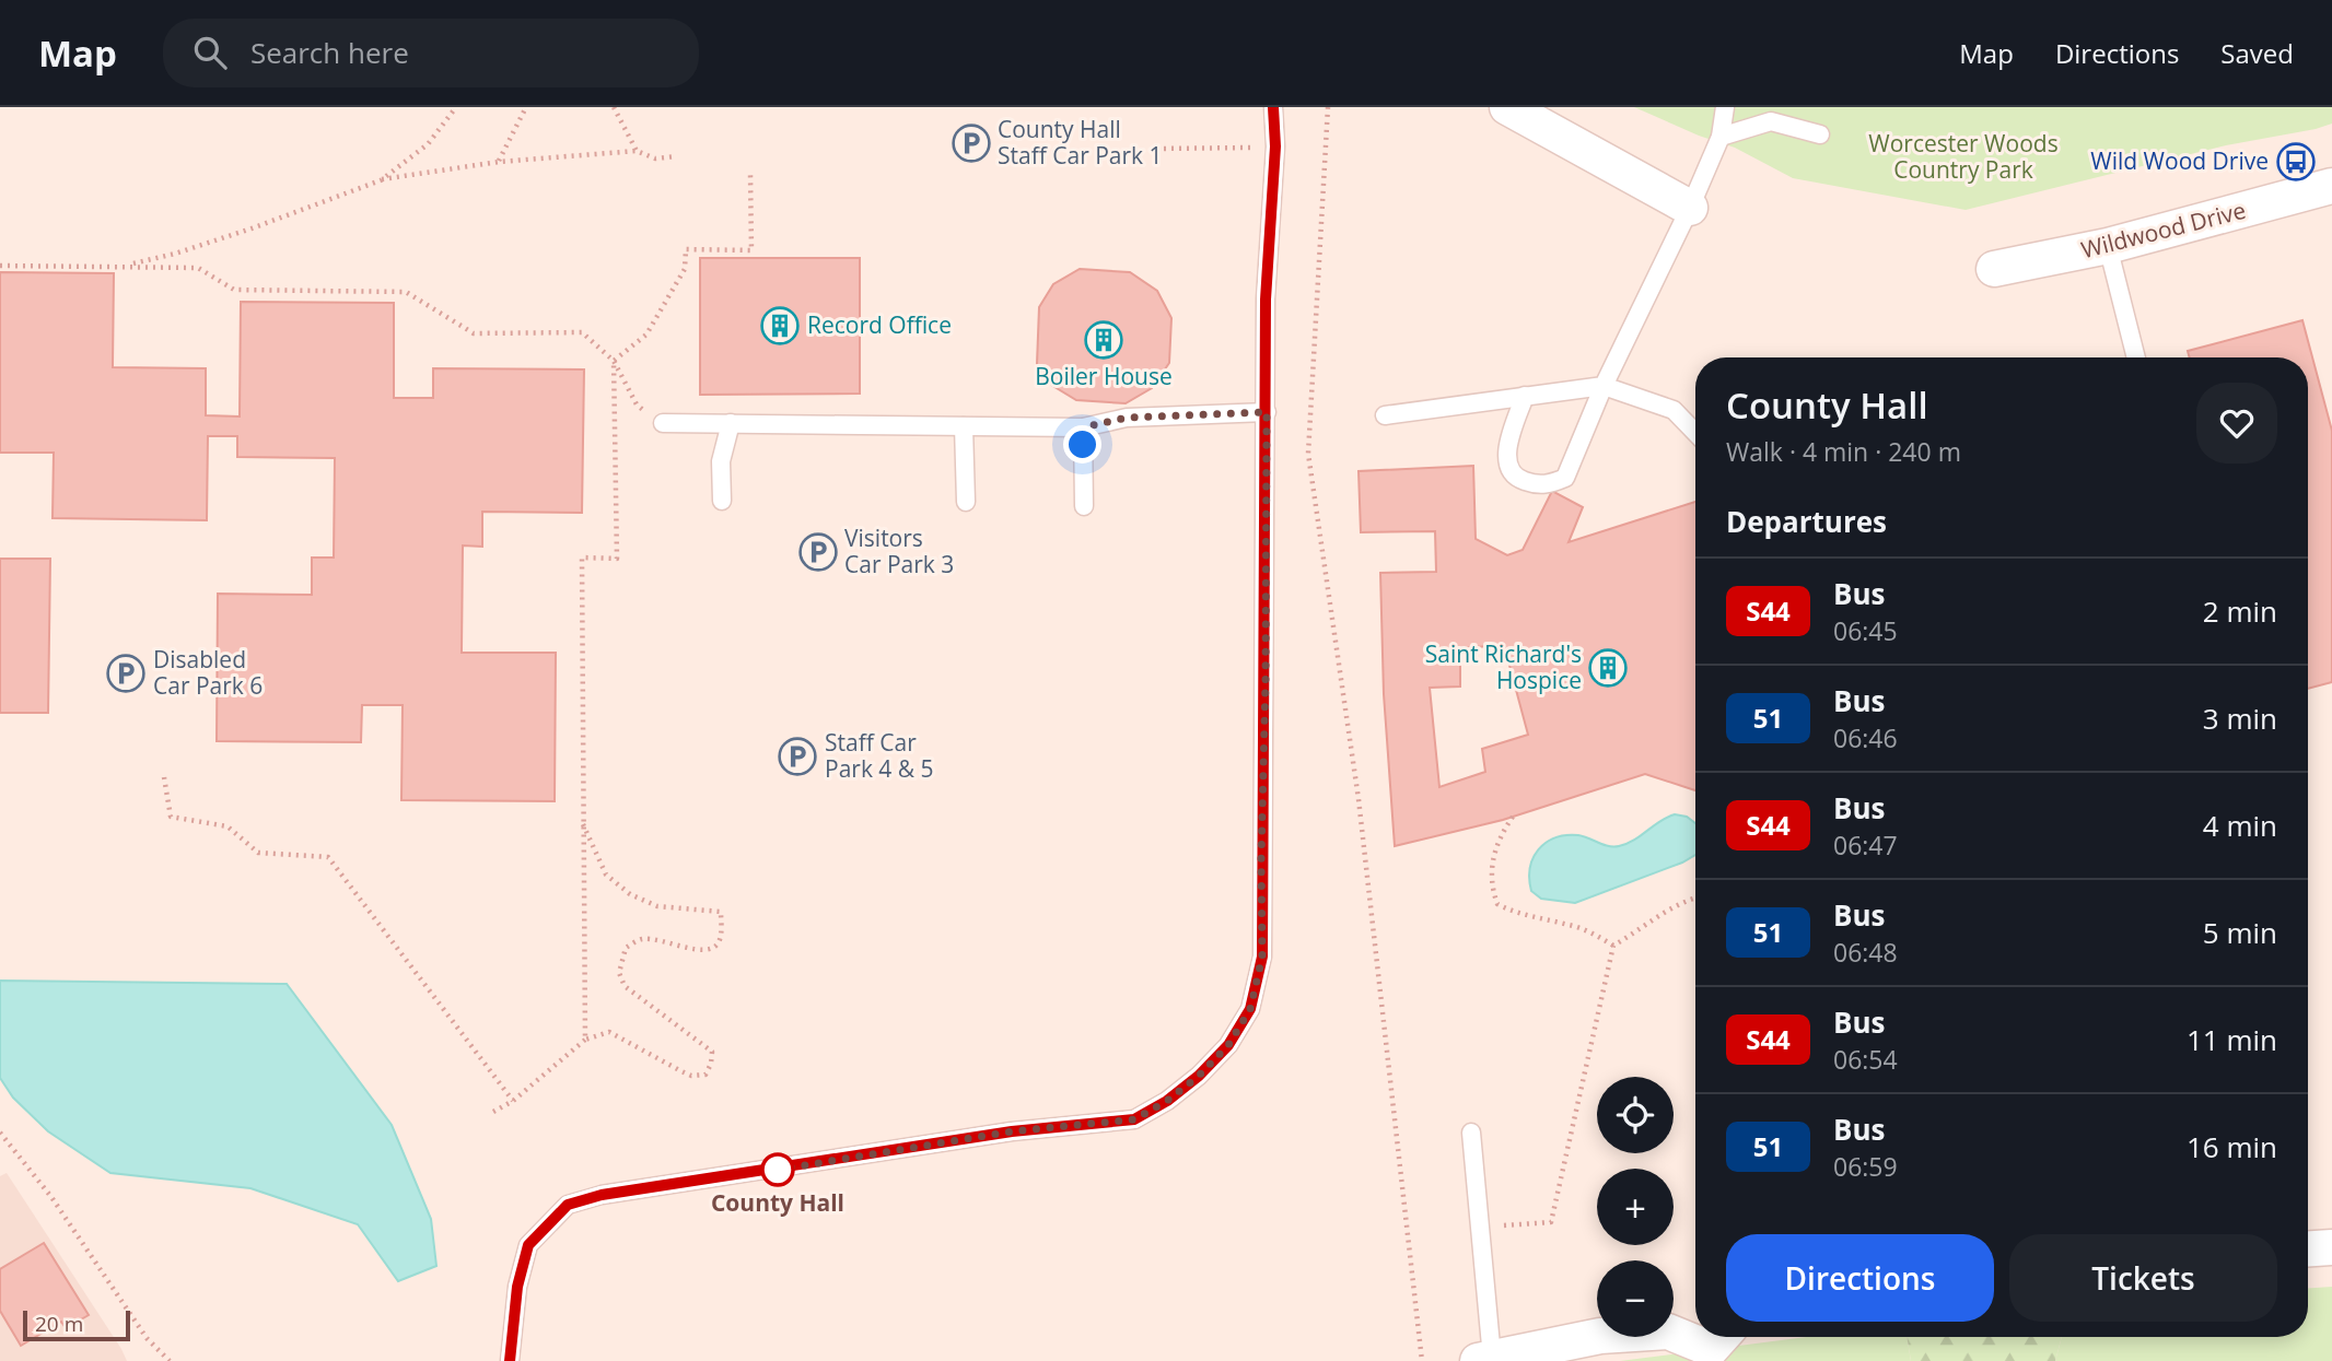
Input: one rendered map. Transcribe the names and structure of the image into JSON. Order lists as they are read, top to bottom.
{
  "streets": {
    "street": ["Wildwood Drive"]
  },
  "parks": ["Worcester Woods Country Park"],
  "places": {
    "parking": [
      "County Hall Staff Car Park 1",
      "Visitors Car Park 3",
      "Disabled Car Park 6",
      "Staff Car Park 4 & 5"
    ],
    "bus stop": ["Wild Wood Drive"],
    "building": ["Record Office", "Boiler House", "Saint Richard's Hospice"],
    "other": ["County Hall"]
  },
  "lines": ["bus line S44"],
  "scale_bar": "20 m",
  "page": {
    "header": "Map",
    "search": "Search here",
    "nav": ["Map", "Directions", "Saved"],
    "heading": [
      ["County Hall", "Walk · 4 min · 240 m"],
      "Departures"
    ],
    "list": [
      {
        "mark": "S44",
        "name": "Bus",
        "note": "06:45",
        "value": "2 min"
      },
      {
        "mark": "51",
        "name": "Bus",
        "note": "06:46",
        "value": "3 min"
      },
      {
        "mark": "S44",
        "name": "Bus",
        "note": "06:47",
        "value": "4 min"
      },
      {
        "mark": "51",
        "name": "Bus",
        "note": "06:48",
        "value": "5 min"
      },
      {
        "mark": "S44",
        "name": "Bus",
        "note": "06:54",
        "value": "11 min"
      },
      {
        "mark": "51",
        "name": "Bus",
        "note": "06:59",
        "value": "16 min"
      }
    ],
    "map_buttons": ["+", "−"],
    "buttons": ["Directions", "Tickets"],
    "scale": "20 m"
  }
}
